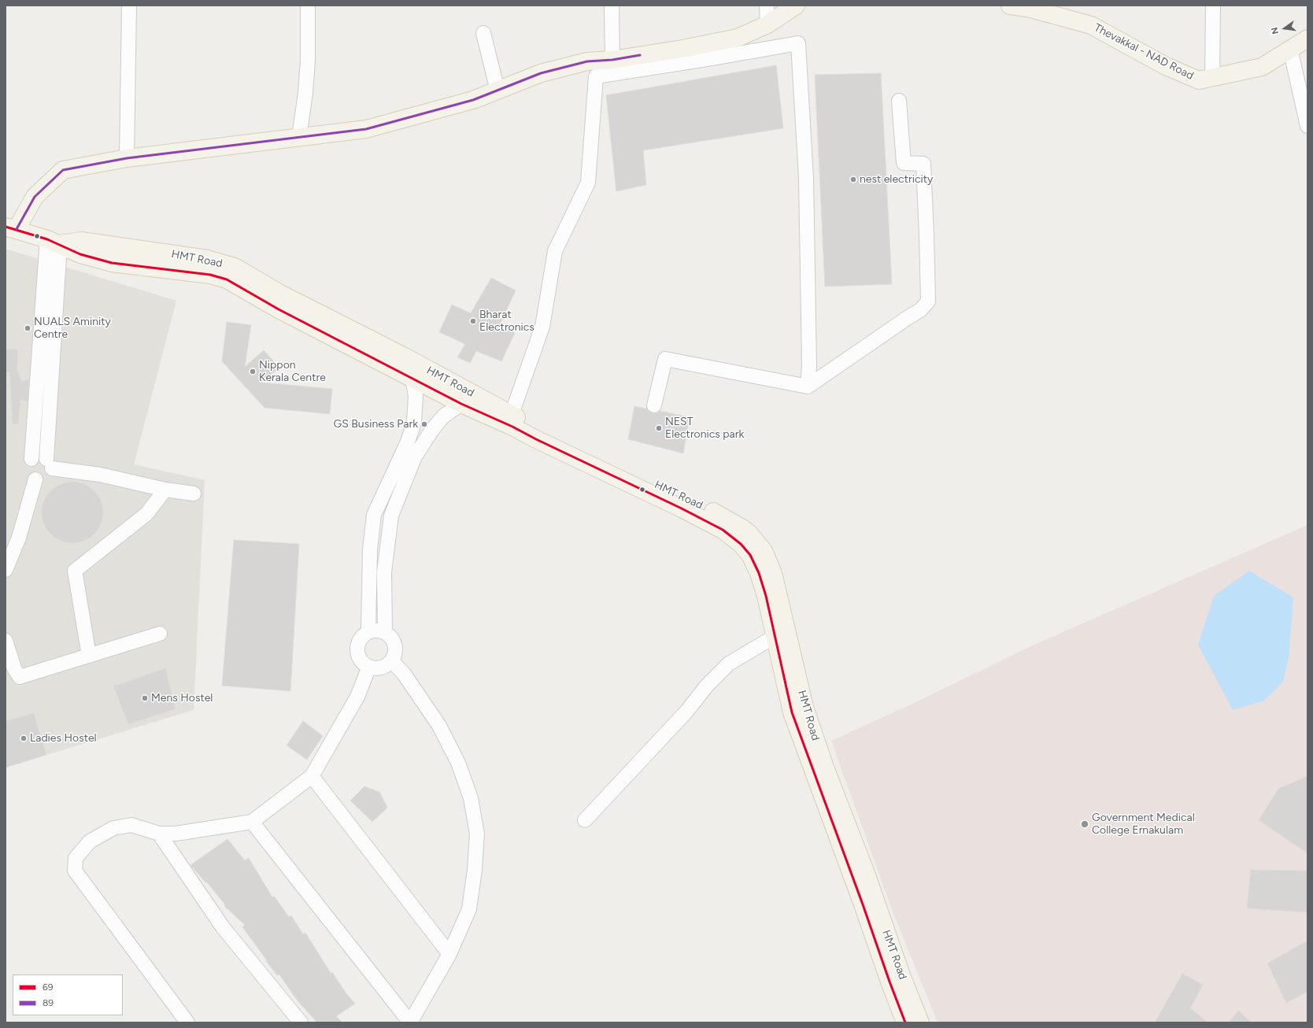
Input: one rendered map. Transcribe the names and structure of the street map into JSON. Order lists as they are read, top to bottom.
{
  "streets": {
    "main road": ["Thevakkal - NAD Road", "HMT Road"]
  },
  "places": [
    "nest electricity",
    "Bharat Electronics",
    "NUALS Aminity Centre",
    "Nippon Kerala Centre",
    "GS Business Park",
    "NEST Electronics park",
    "Mens Hostel",
    "Ladies Hostel",
    "Government Medical College Ernakulam"
  ],
  "lines": ["transit line 89", "transit line 69"],
  "legend": ["69", "89"],
  "north": "left"
}
